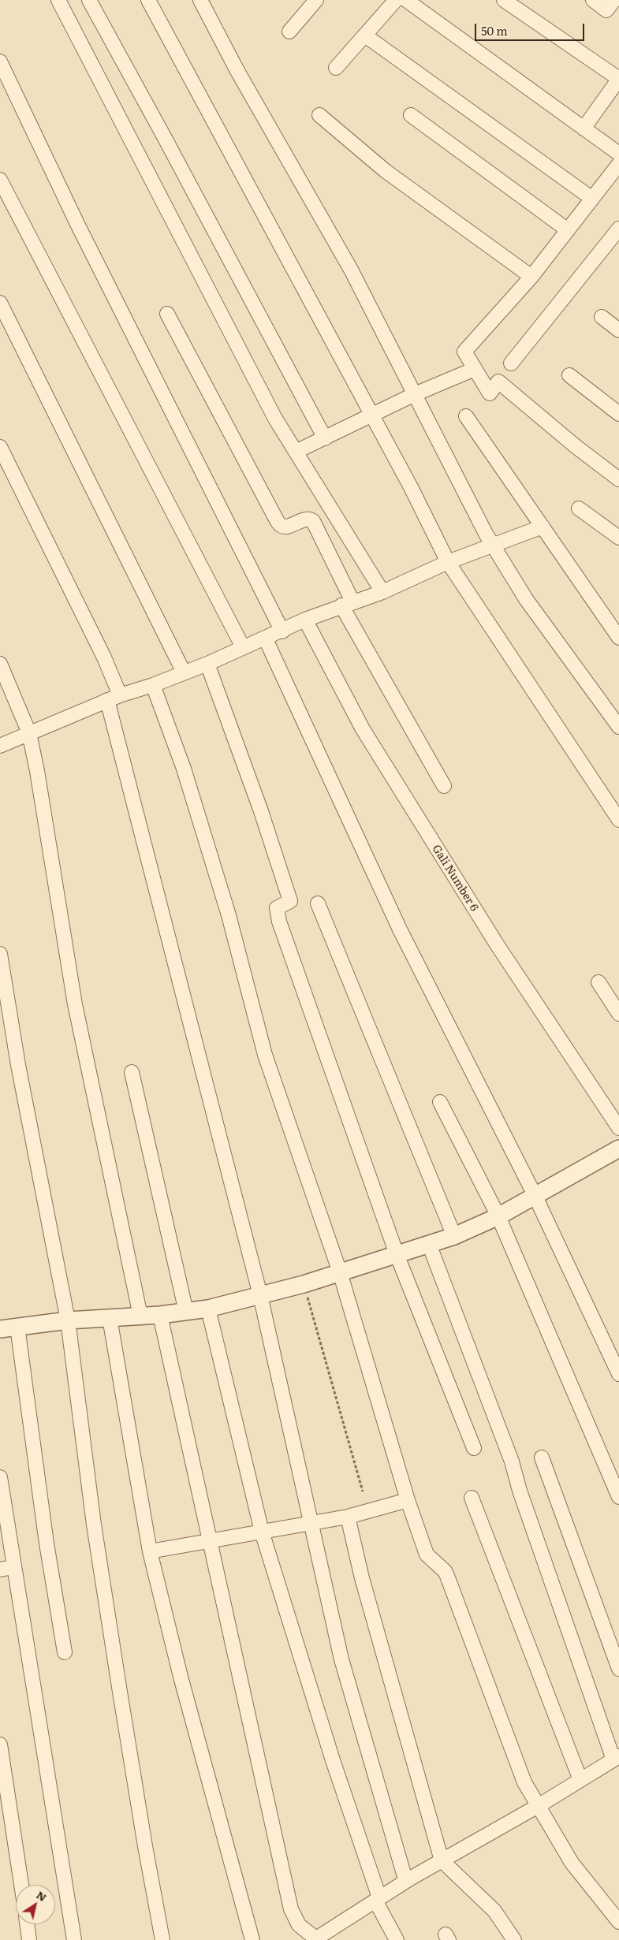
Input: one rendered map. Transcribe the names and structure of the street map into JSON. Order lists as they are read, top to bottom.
{
  "streets": {
    "street": ["Gali Number 6"]
  },
  "scale_bar": "50 m",
  "north": "top right"
}
